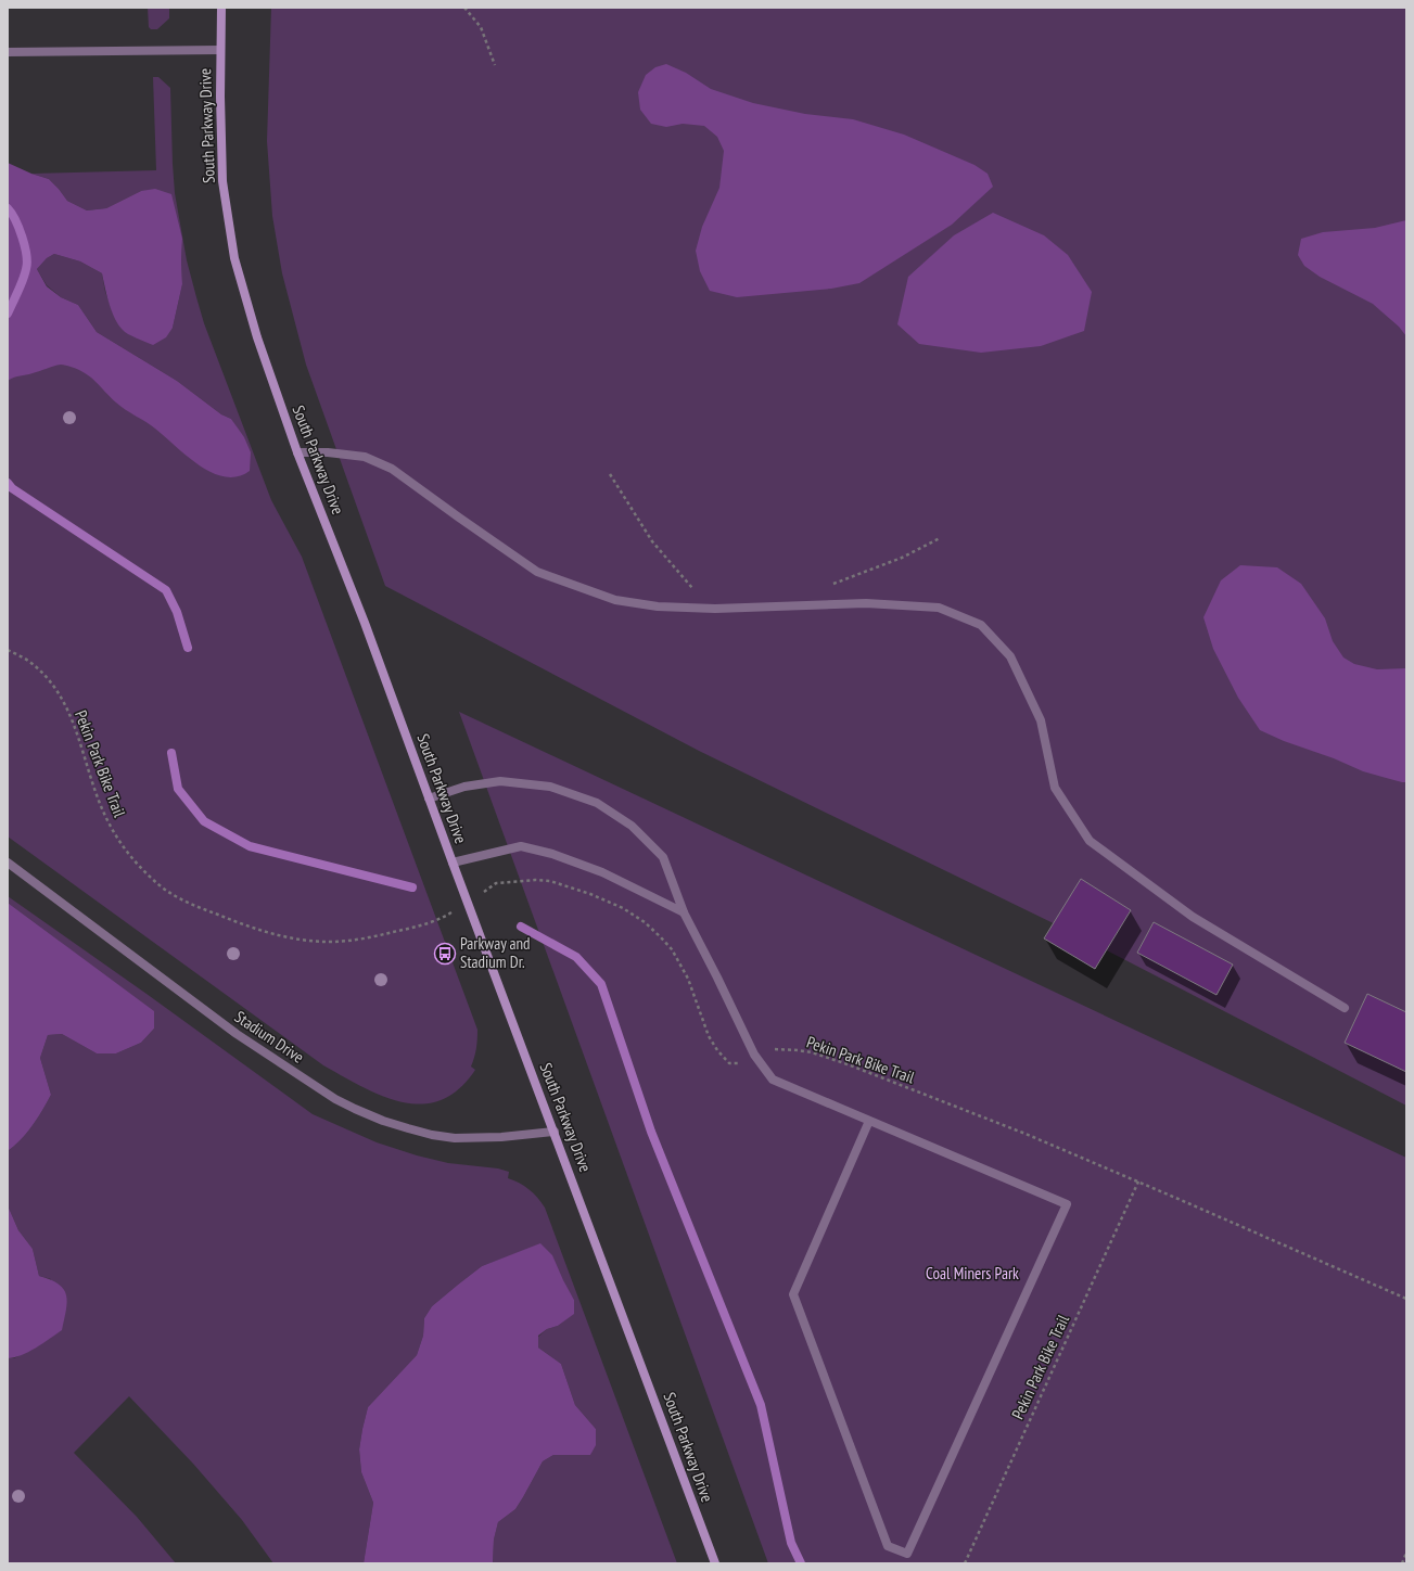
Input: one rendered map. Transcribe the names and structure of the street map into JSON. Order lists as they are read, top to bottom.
{
  "streets": {
    "main road": ["South Parkway Drive"],
    "street": ["Stadium Drive"],
    "path": ["Pekin Park Bike Trail"]
  },
  "crossings": [
    ["South Parkway Drive", "Stadium Drive"]
  ],
  "parks": ["Coal Miners Park"],
  "places": {
    "bus stop": ["Parkway and Stadium Dr."]
  }
}
